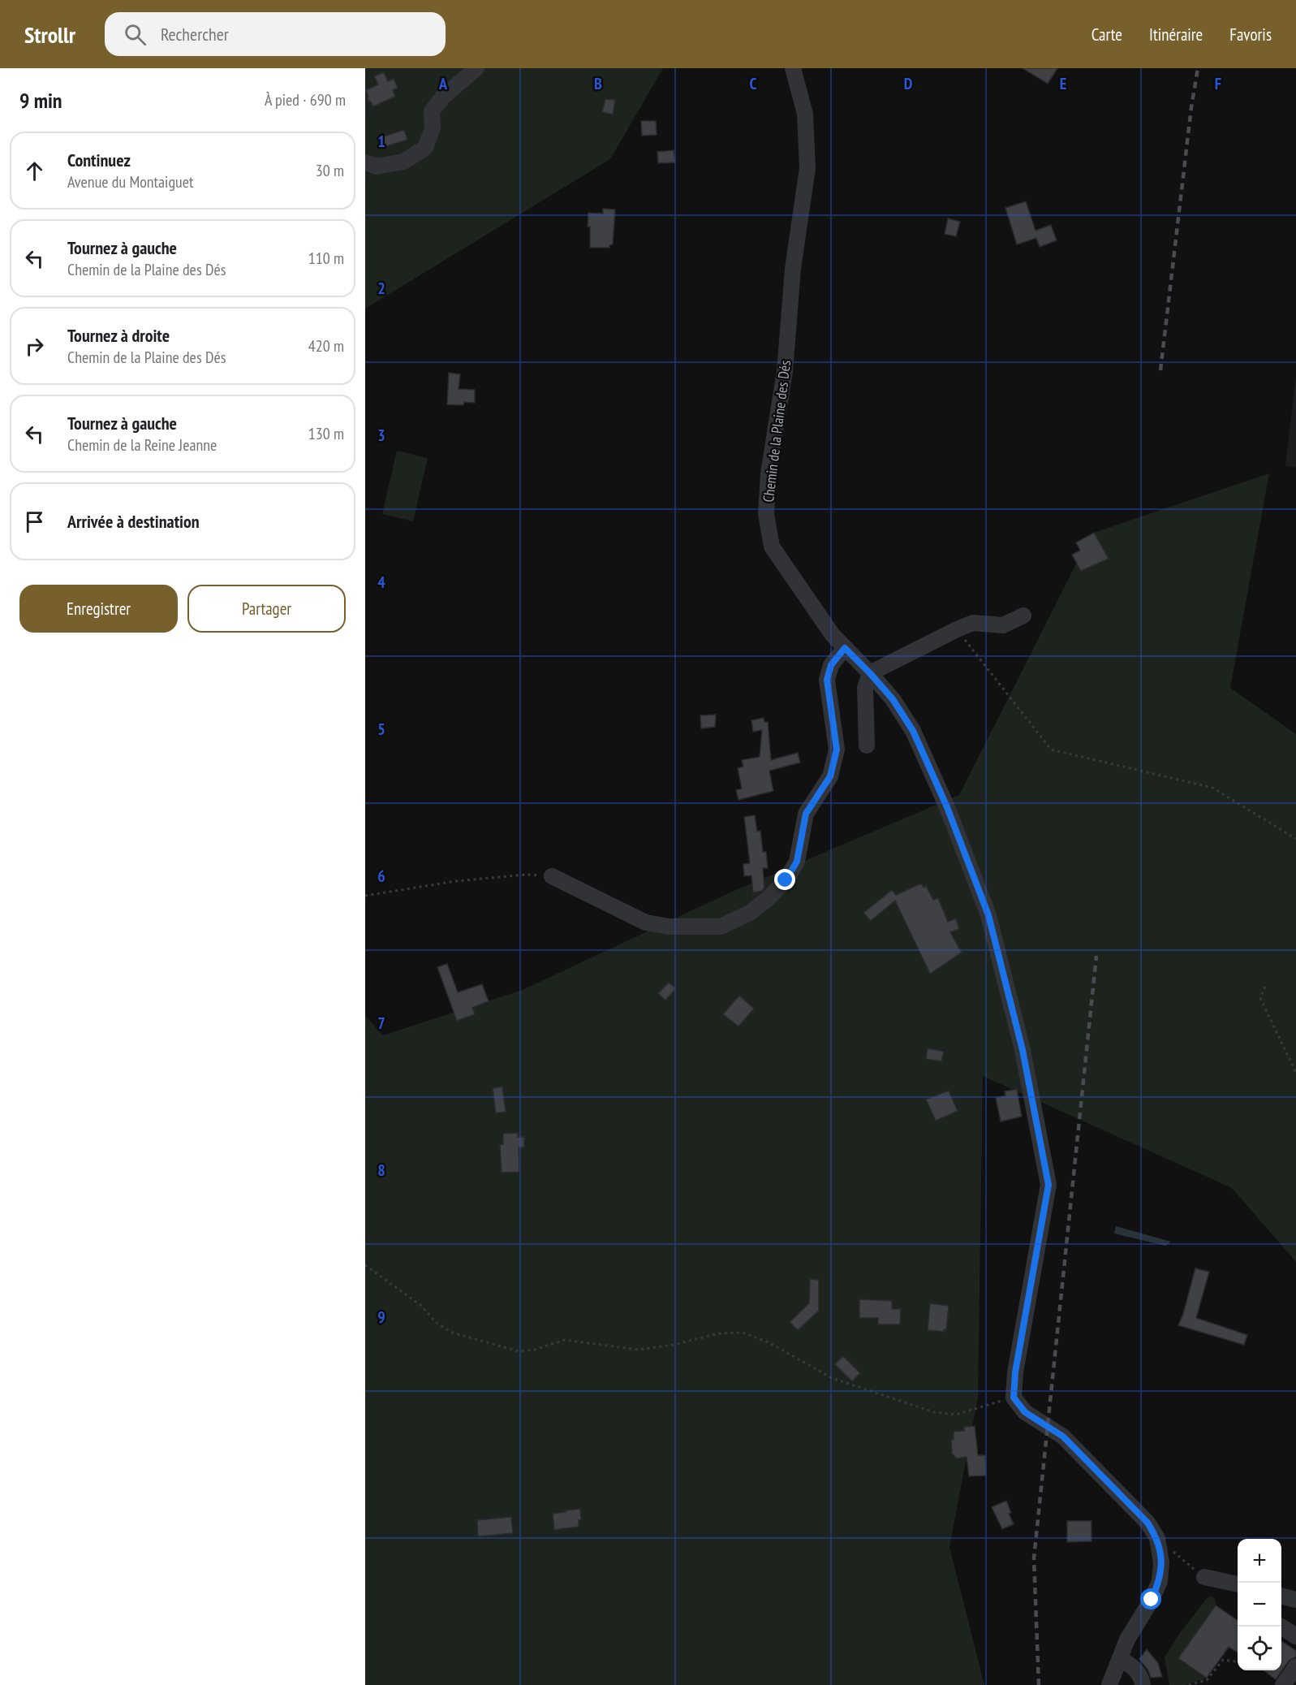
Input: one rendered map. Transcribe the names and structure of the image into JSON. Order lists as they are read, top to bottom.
{
  "streets": {
    "street": ["Chemin de la Plaine des Dés"]
  },
  "page": {
    "header": "Strollr",
    "search": "Rechercher",
    "nav": ["Carte", "Itinéraire", "Favoris"],
    "heading": ["9 min", "À pied · 690 m"],
    "list": [
      ["Continuez", "Avenue du Montaiguet", "30 m"],
      ["Tournez à gauche", "Chemin de la Plaine des Dés", "110 m"],
      ["Tournez à droite", "Chemin de la Plaine des Dés", "420 m"],
      ["Tournez à gauche", "Chemin de la Reine Jeanne", "130 m"],
      "Arrivée à destination"
    ],
    "buttons": ["Enregistrer", "Partager"],
    "map_buttons": ["+", "−"]
  },
  "grid": {
    "columns": [
      "A",
      "B",
      "C",
      "D",
      "E",
      "F"
    ],
    "rows": [
      "1",
      "2",
      "3",
      "4",
      "5",
      "6",
      "7",
      "8",
      "9"
    ]
  }
}
